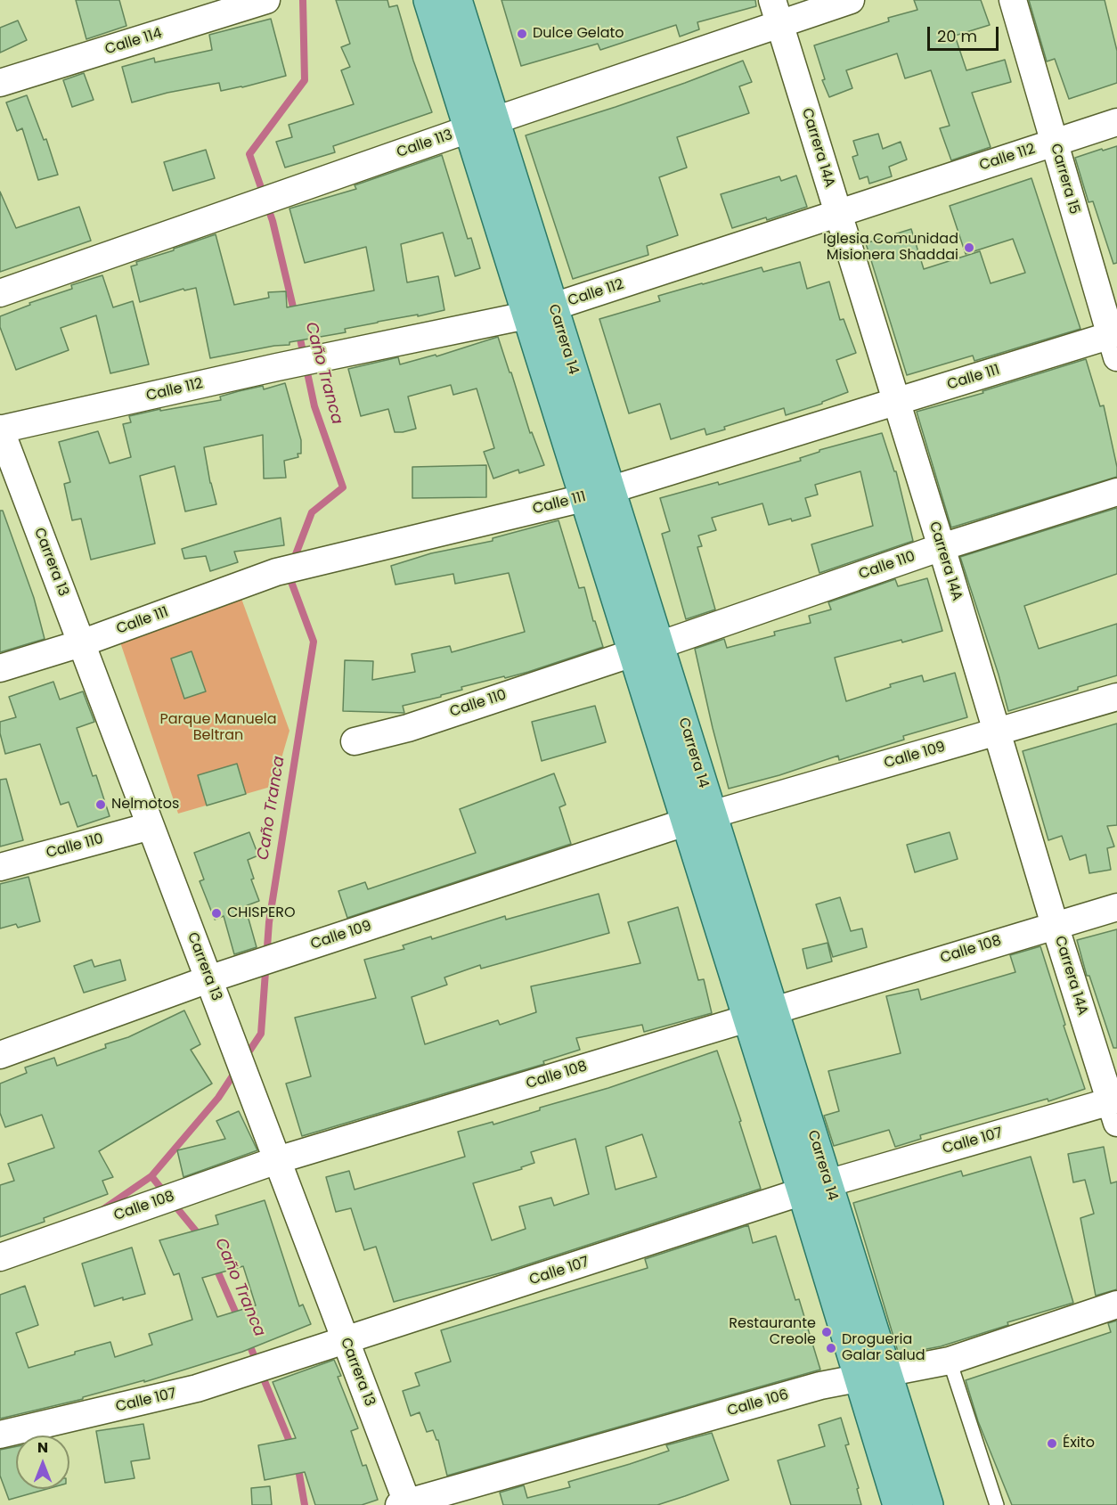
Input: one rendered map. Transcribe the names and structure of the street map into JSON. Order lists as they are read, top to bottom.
{
  "streets": {
    "main road": ["Carrera 14"],
    "street": [
      "Calle 114",
      "Calle 113",
      "Carrera 14A",
      "Calle 112",
      "Carrera 15",
      "Calle 111",
      "Carrera 13",
      "Calle 110",
      "Calle 109",
      "Calle 108",
      "Calle 107",
      "Calle 106"
    ]
  },
  "crossings": [
    ["Calle 113", "Carrera 14A"],
    ["Calle 113", "Carrera 14"],
    ["Carrera 14A", "Calle 112"],
    ["Carrera 14A", "Calle 111"],
    ["Carrera 14A", "Calle 110"],
    ["Carrera 14A", "Calle 109"],
    ["Carrera 14A", "Calle 108"],
    ["Carrera 14A", "Calle 107"],
    ["Calle 112", "Carrera 15"],
    ["Calle 112", "Carrera 14"],
    ["Calle 112", "Carrera 13"],
    ["Carrera 15", "Calle 111"],
    ["Carrera 14", "Calle 111"],
    ["Carrera 14", "Calle 110"],
    ["Carrera 14", "Calle 109"],
    ["Carrera 14", "Calle 108"],
    ["Carrera 14", "Calle 107"],
    ["Carrera 14", "Calle 106"],
    ["Calle 111", "Carrera 13"],
    ["Carrera 13", "Calle 110"],
    ["Carrera 13", "Calle 109"],
    ["Carrera 13", "Calle 108"],
    ["Carrera 13", "Calle 107"],
    ["Carrera 13", "Calle 106"]
  ],
  "water": ["Caño Tranca"],
  "parks": ["Parque Manuela Beltran"],
  "places": [
    "Dulce Gelato",
    "Iglesia Comunidad Misionera Shaddai",
    "Nelmotos",
    "CHISPERO",
    "Restaurante Creole",
    "Drogueria Galar Salud",
    "Éxito"
  ],
  "scale_bar": "20 m",
  "north": "top"
}
